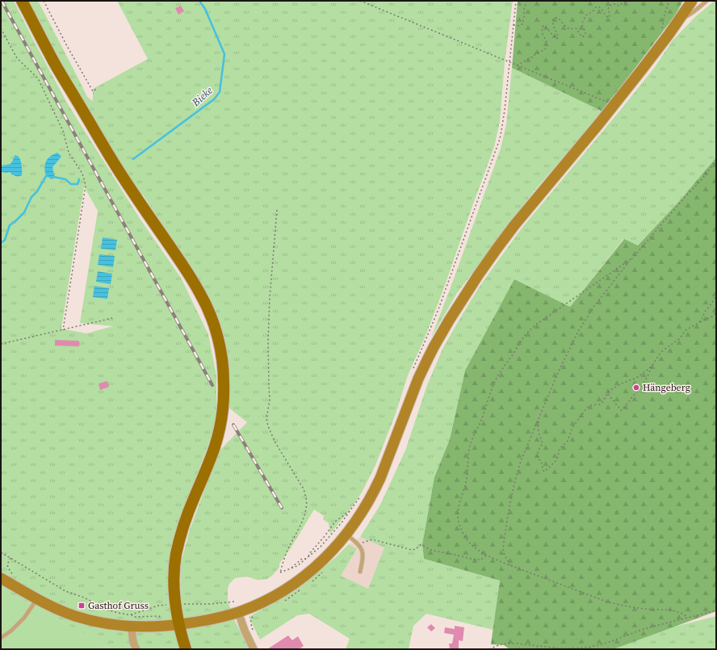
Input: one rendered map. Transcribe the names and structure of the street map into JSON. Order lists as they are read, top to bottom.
{
  "water": ["Bieke"],
  "places": {
    "other": ["Hängeberg"],
    "transit": ["Gasthof Gruss"]
  }
}
